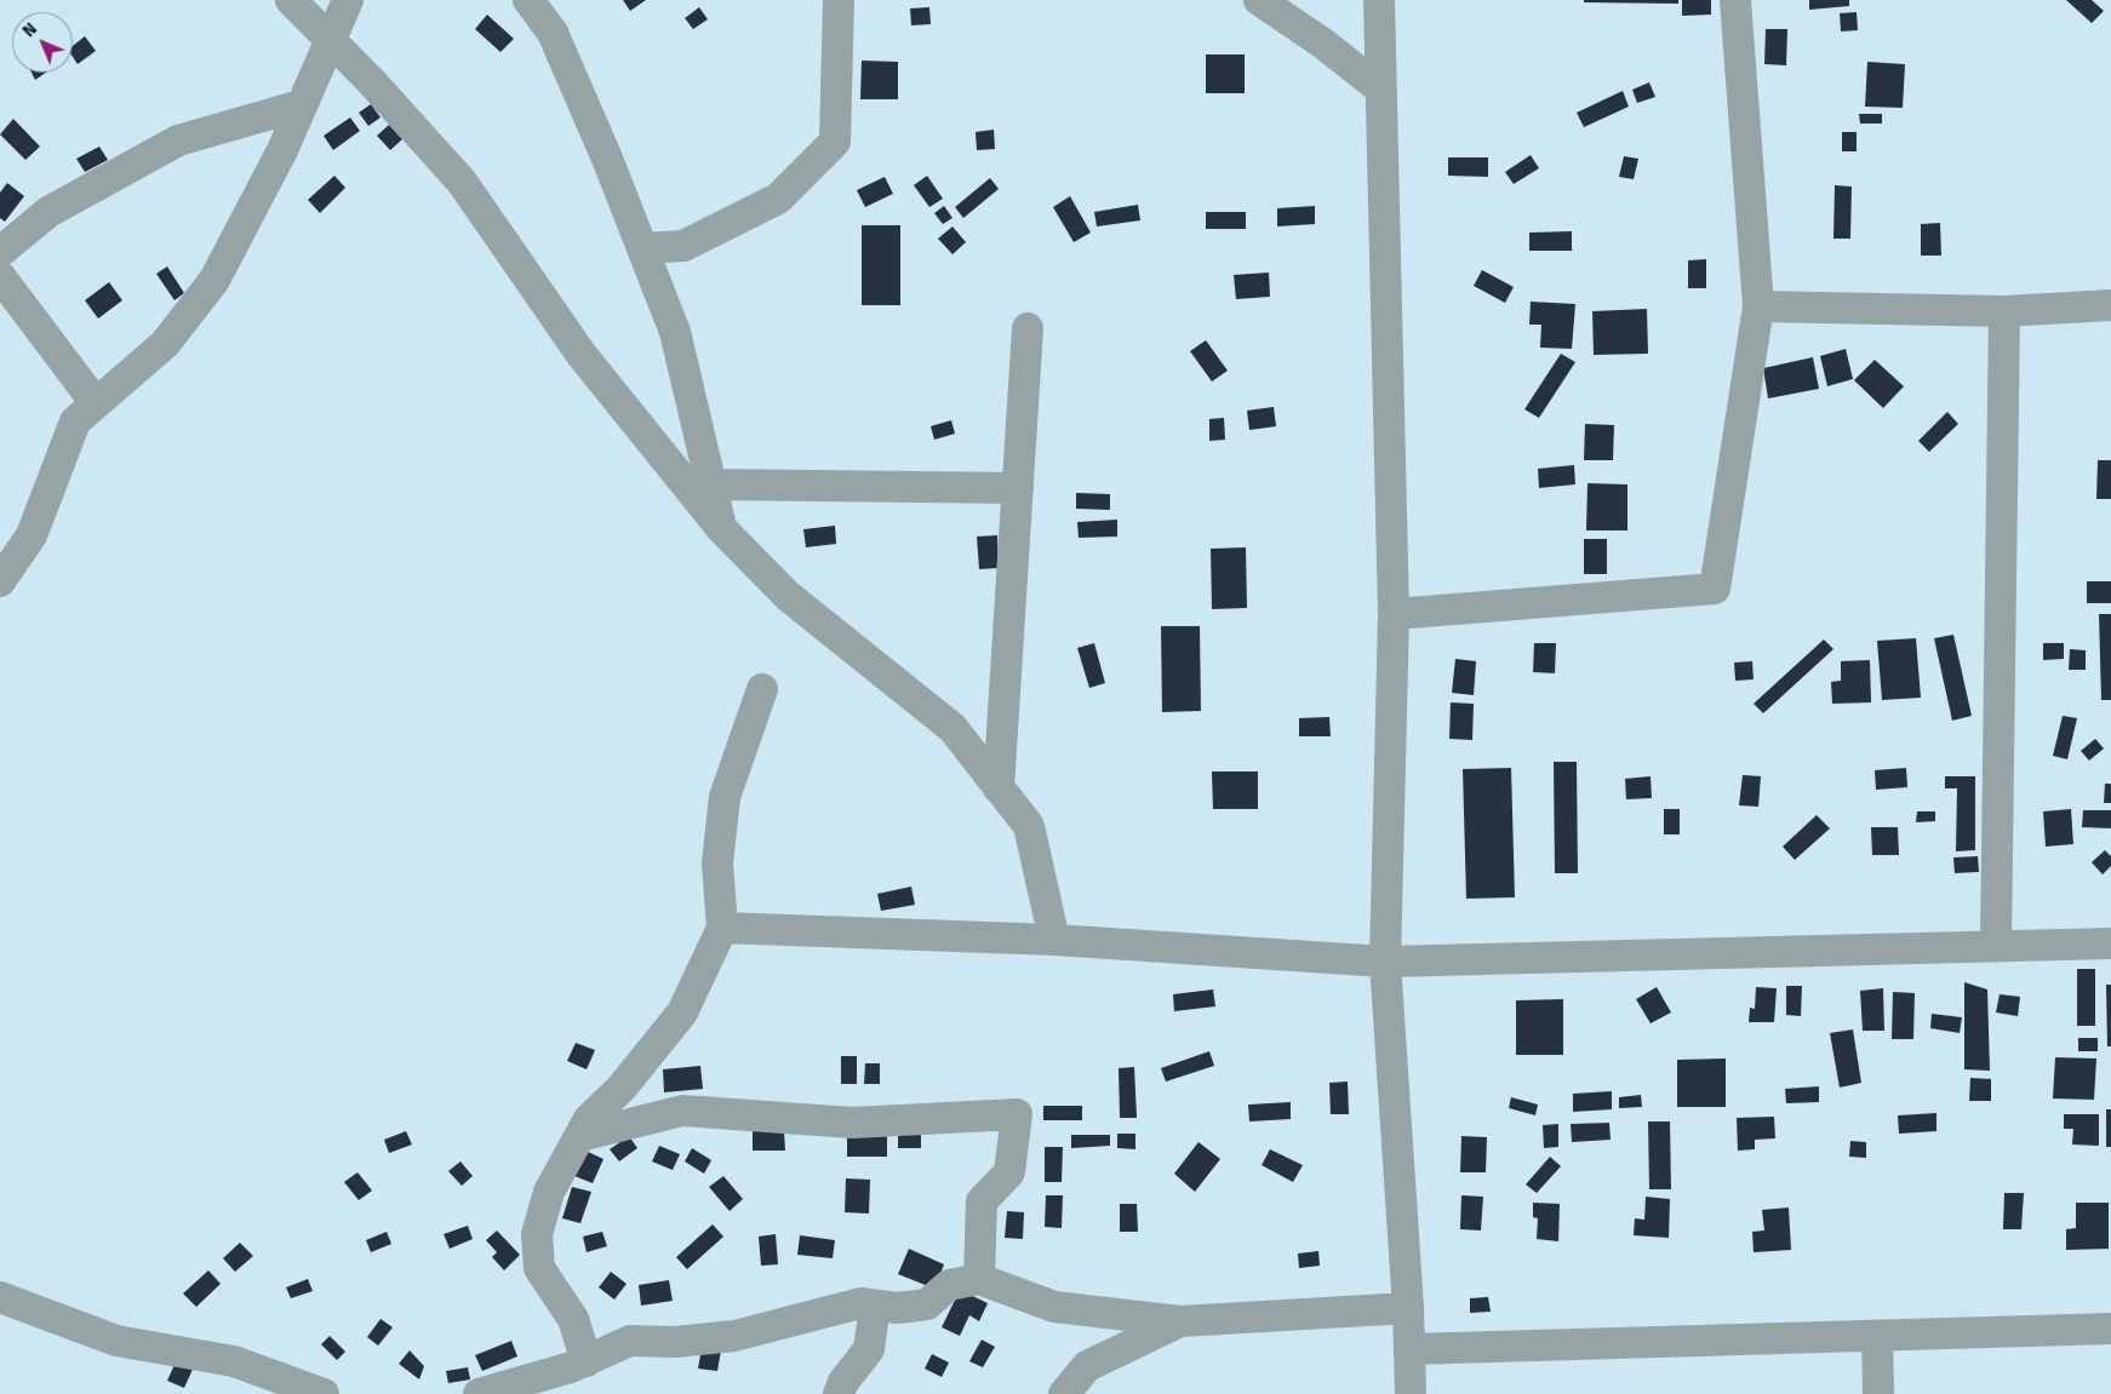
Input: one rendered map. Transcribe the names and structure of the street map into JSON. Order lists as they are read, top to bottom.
{
  "north": "top left"
}
